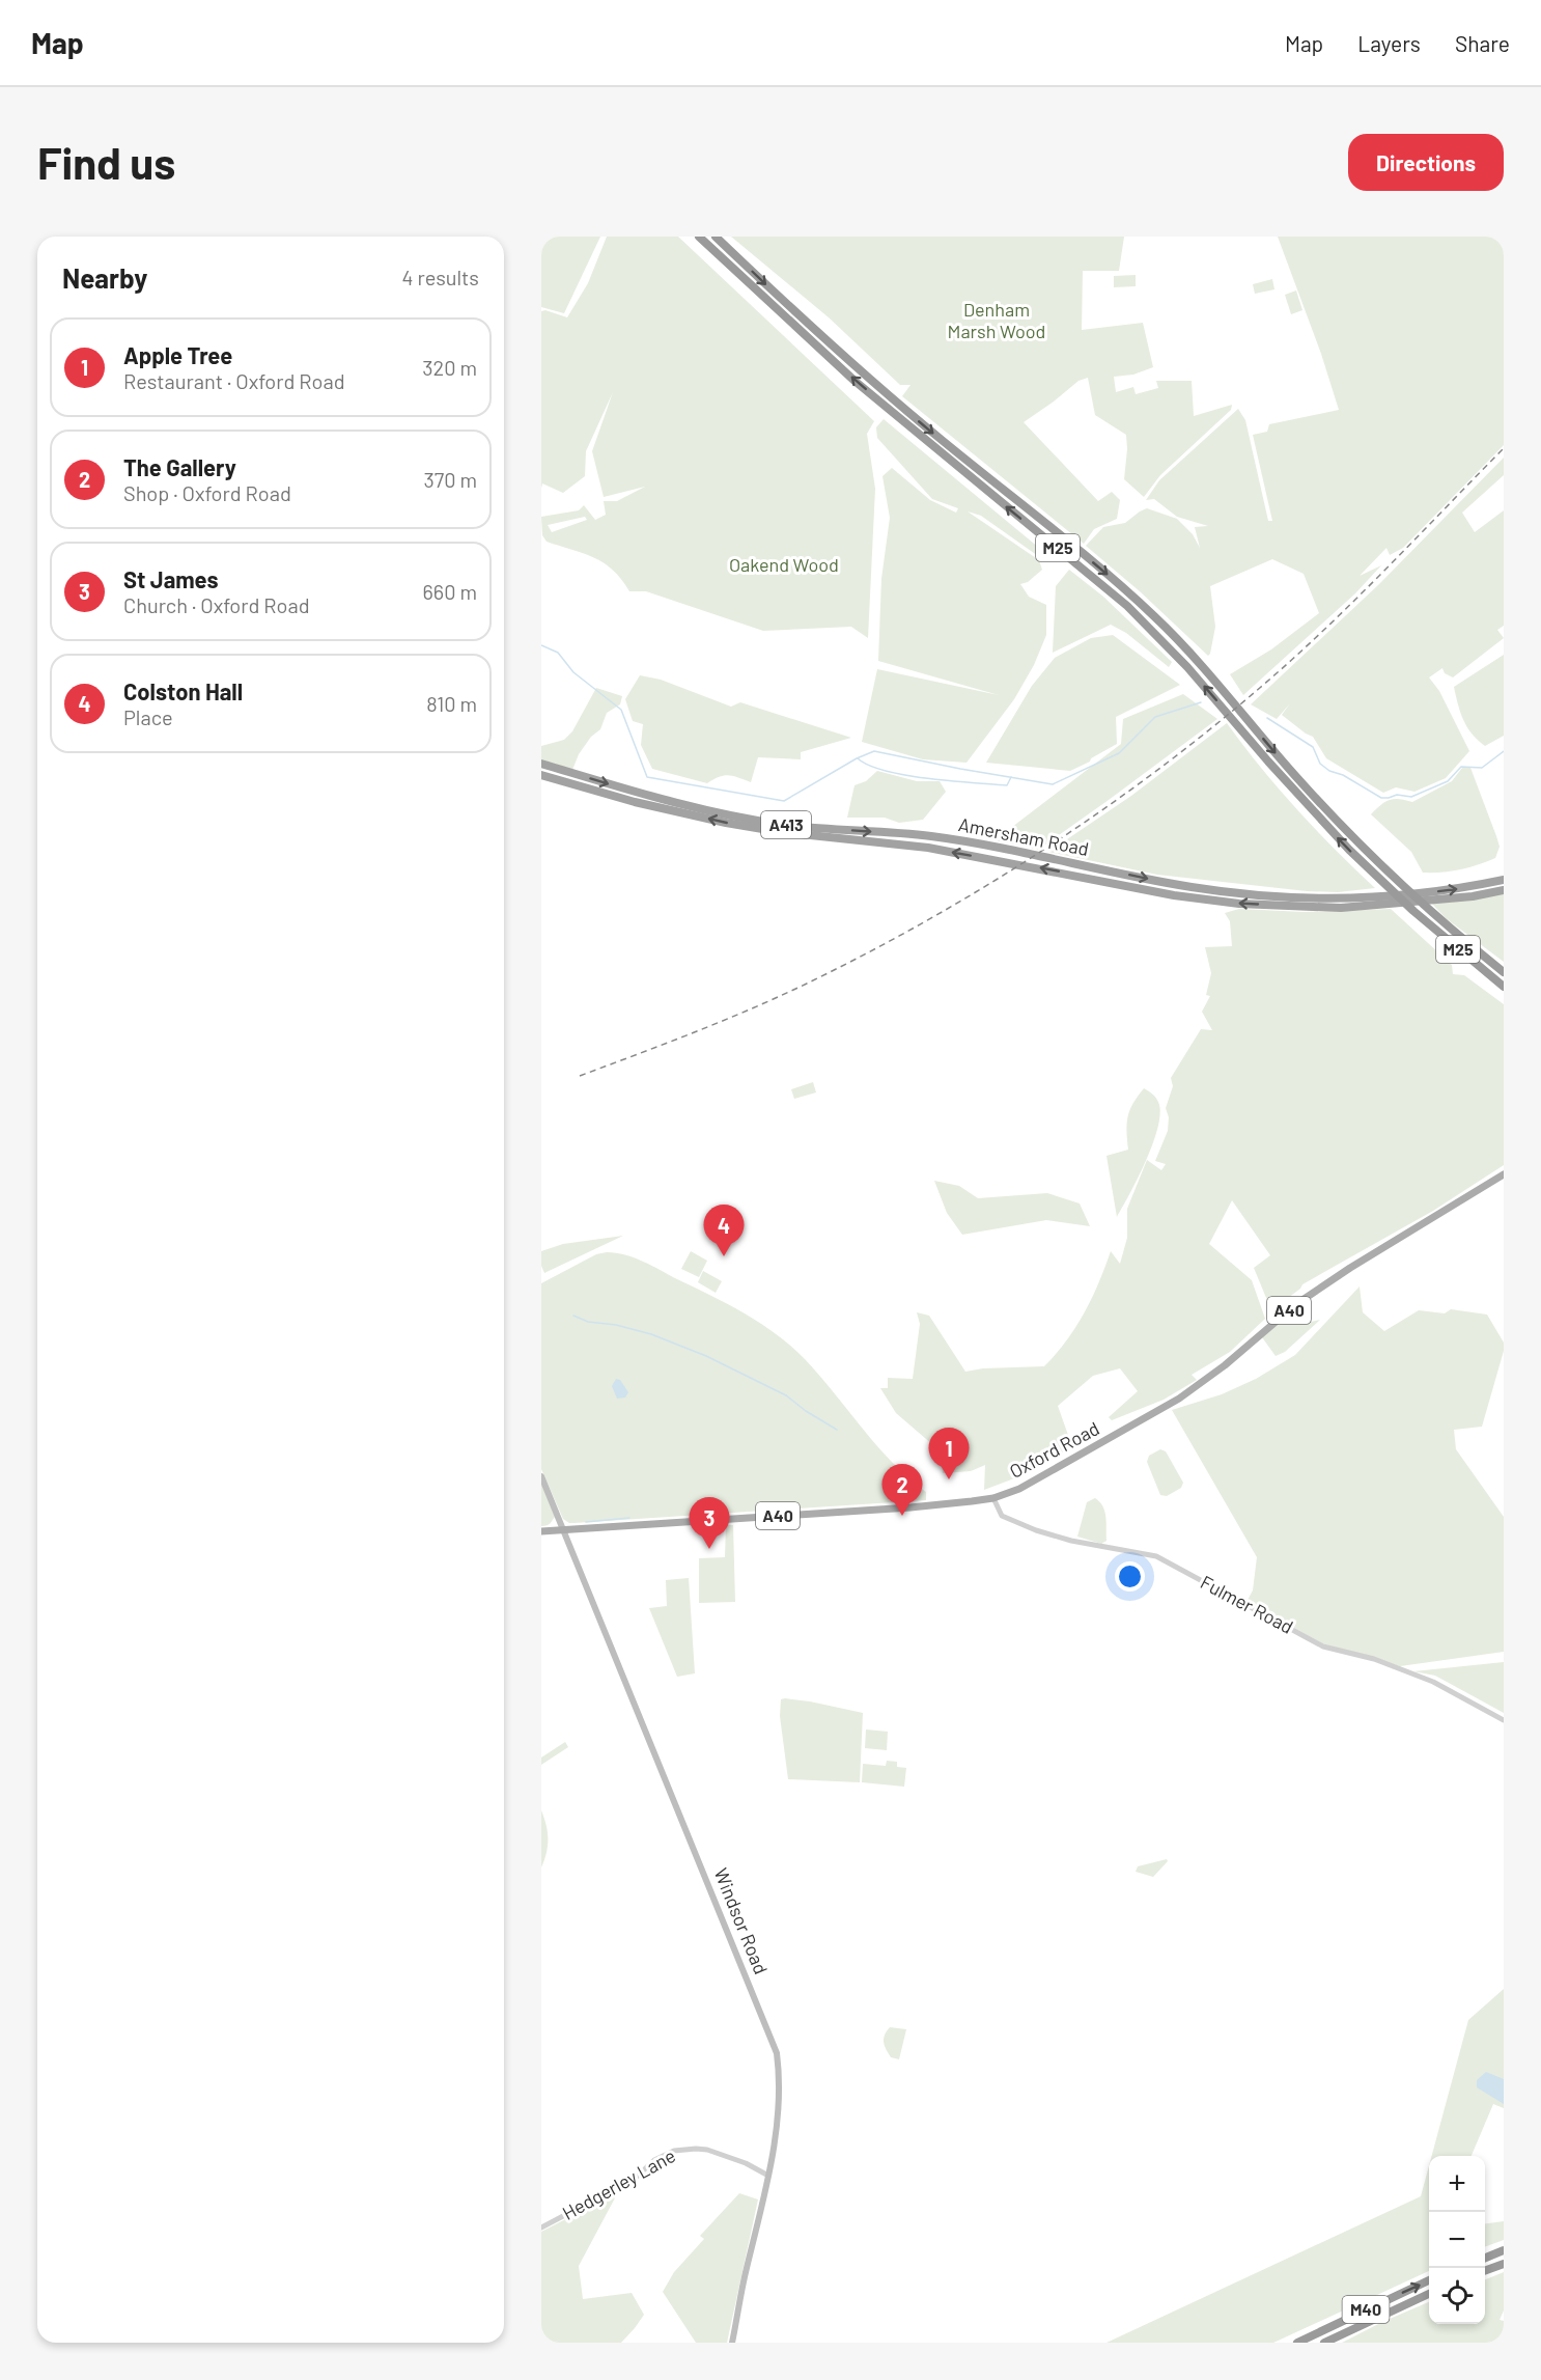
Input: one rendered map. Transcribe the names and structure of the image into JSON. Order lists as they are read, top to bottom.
{
  "streets": {
    "highway": [
      "M25",
      "A413",
      "Amersham Road",
      "M40"
    ],
    "main road": ["A40", "Oxford Road", "Windsor Road"],
    "street": ["Fulmer Road", "Hedgerley Lane"]
  },
  "crossings": [
    ["Oxford Road", "Fulmer Road"],
    ["Oxford Road", "Windsor Road"],
    ["Windsor Road", "Hedgerley Lane"]
  ],
  "parks": ["Denham Marsh Wood", "Oakend Wood"],
  "page": {
    "header": "Map",
    "nav": ["Map", "Layers", "Share"],
    "buttons": "Directions",
    "title": "Find us",
    "heading": ["Nearby", "4 results"],
    "list": [
      {
        "mark": "1",
        "name": "Apple Tree",
        "note": "Restaurant · Oxford Road",
        "value": "320 m"
      },
      {
        "mark": "2",
        "name": "The Gallery",
        "note": "Shop · Oxford Road",
        "value": "370 m"
      },
      {
        "mark": "3",
        "name": "St James",
        "note": "Church · Oxford Road",
        "value": "660 m"
      },
      {
        "mark": "4",
        "name": "Colston Hall",
        "note": "Place",
        "value": "810 m"
      }
    ],
    "pins": [
      "4",
      "1",
      "2",
      "3"
    ],
    "map_buttons": ["+", "−"]
  }
}
